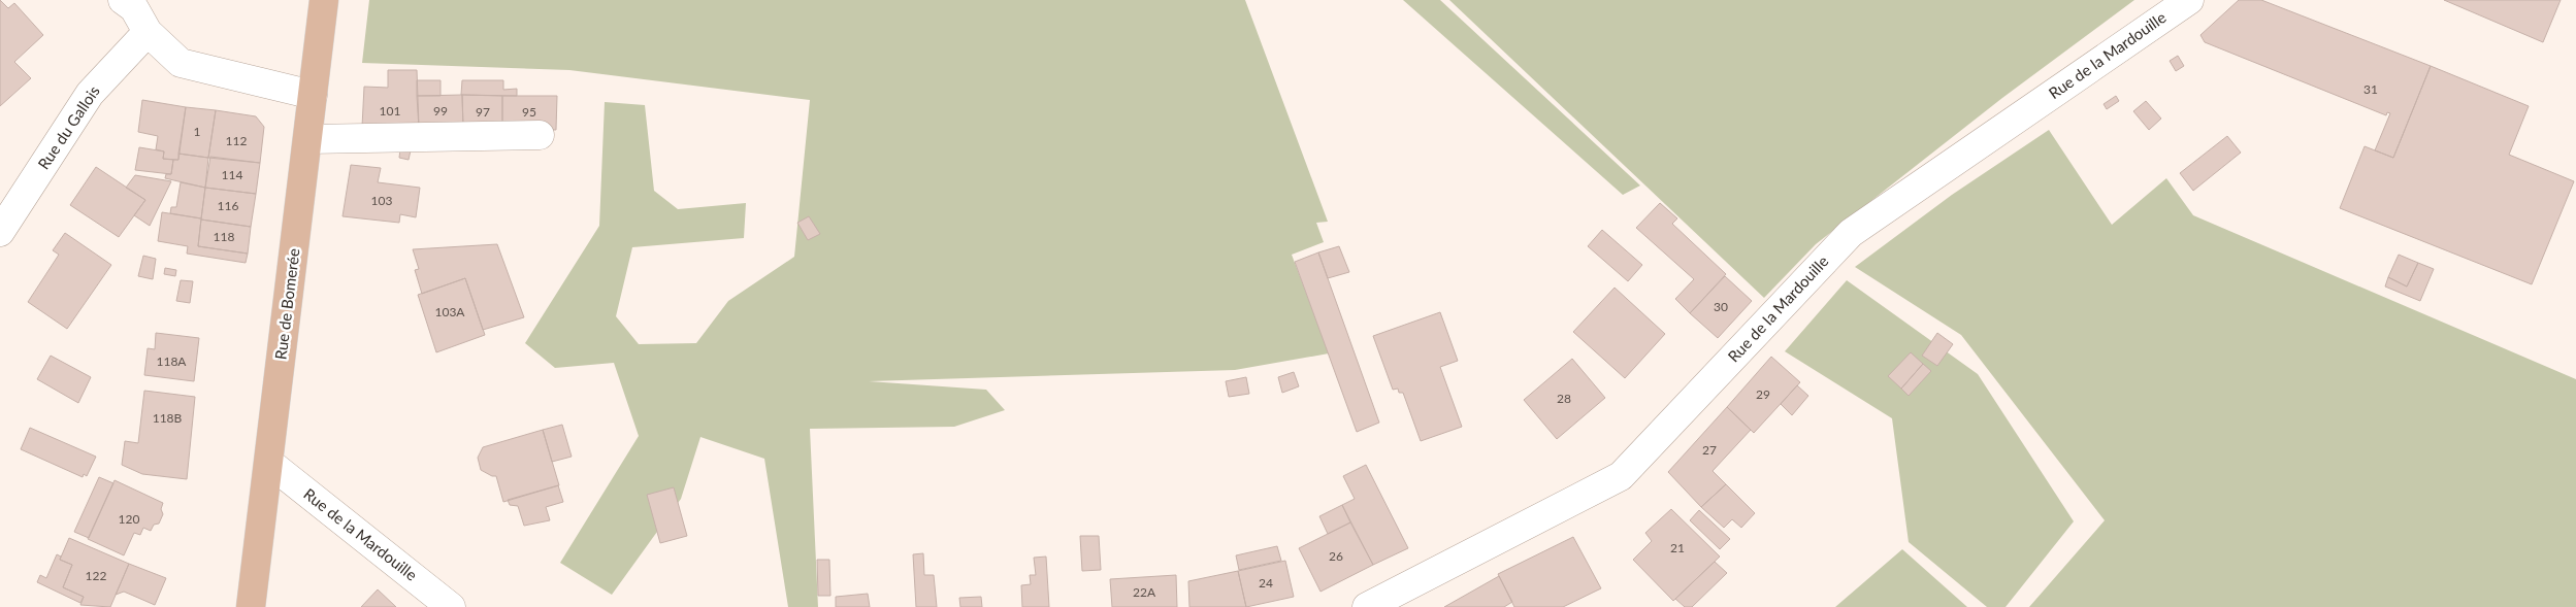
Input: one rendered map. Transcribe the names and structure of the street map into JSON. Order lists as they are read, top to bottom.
{
  "streets": {
    "main road": ["Rue de Bomerée"],
    "street": ["Rue de la Mardouille", "Rue du Gallois"]
  },
  "crossings": [
    ["Rue de la Mardouille", "Rue de Bomerée"]
  ],
  "house_numbers": [
    "31",
    "101",
    "99",
    "97",
    "95",
    "1",
    "112",
    "114",
    "103",
    "116",
    "118",
    "30",
    "103A",
    "118A",
    "29",
    "28",
    "118B",
    "27",
    "120",
    "21",
    "26",
    "122",
    "24",
    "22A"
  ]
}
